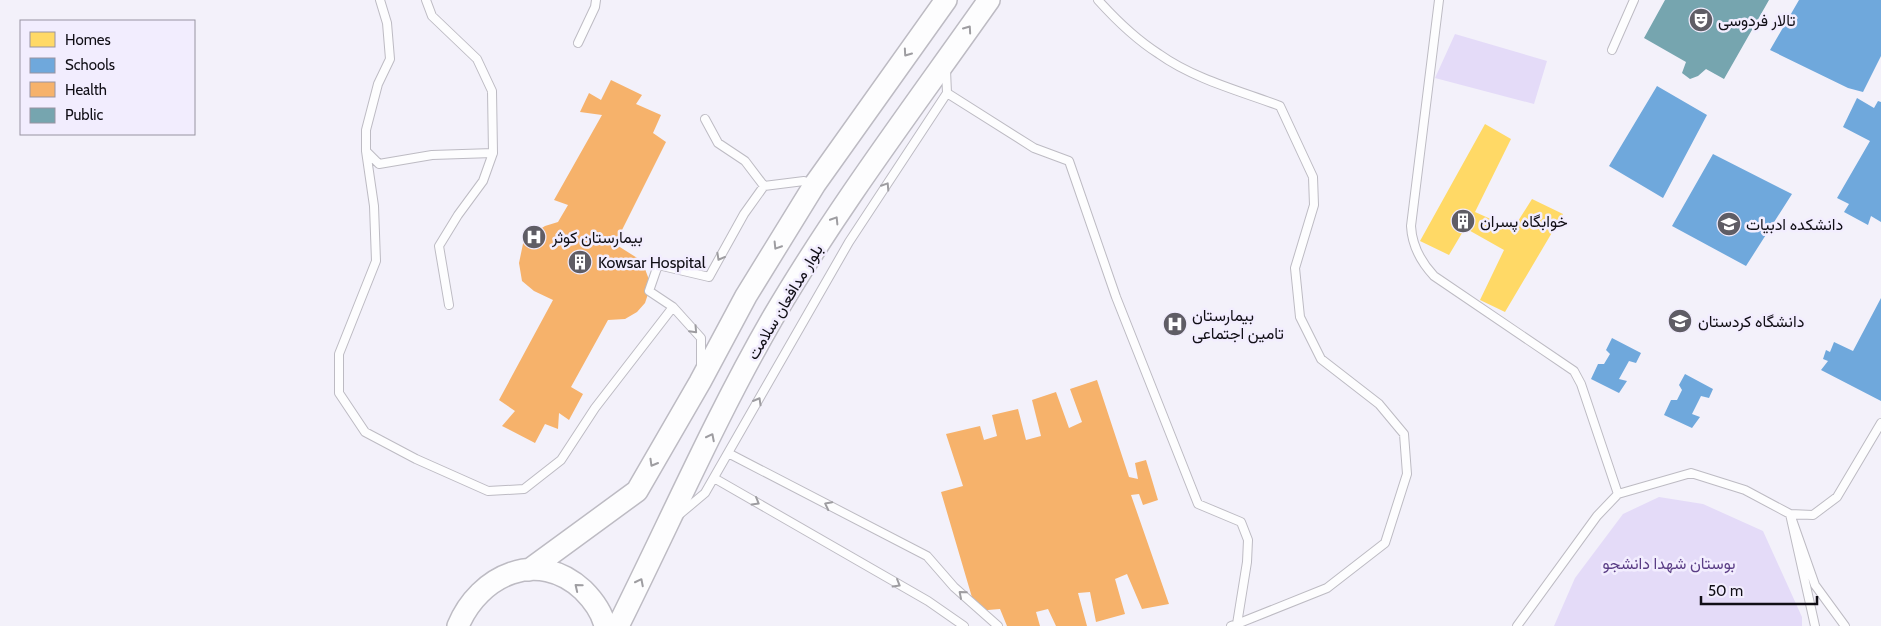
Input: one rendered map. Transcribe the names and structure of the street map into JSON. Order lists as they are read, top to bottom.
{
  "streets": {
    "main road": ["بلوار مدافعان سلامت"]
  },
  "parks": ["بوستان شهدا دانشجو"],
  "places": {
    "theatre": ["تالار فردوسی"],
    "building": ["خوابگاه پسران", "Kowsar Hospital"],
    "school or university": ["دانشکده ادبیات", "دانشگاه کردستان"],
    "hospital": ["بیمارستان کوثر", "بیمارستان تامین اجتماعی"]
  },
  "legend": [
    "Homes",
    "Schools",
    "Health",
    "Public"
  ],
  "scale_bar": "50 m"
}
